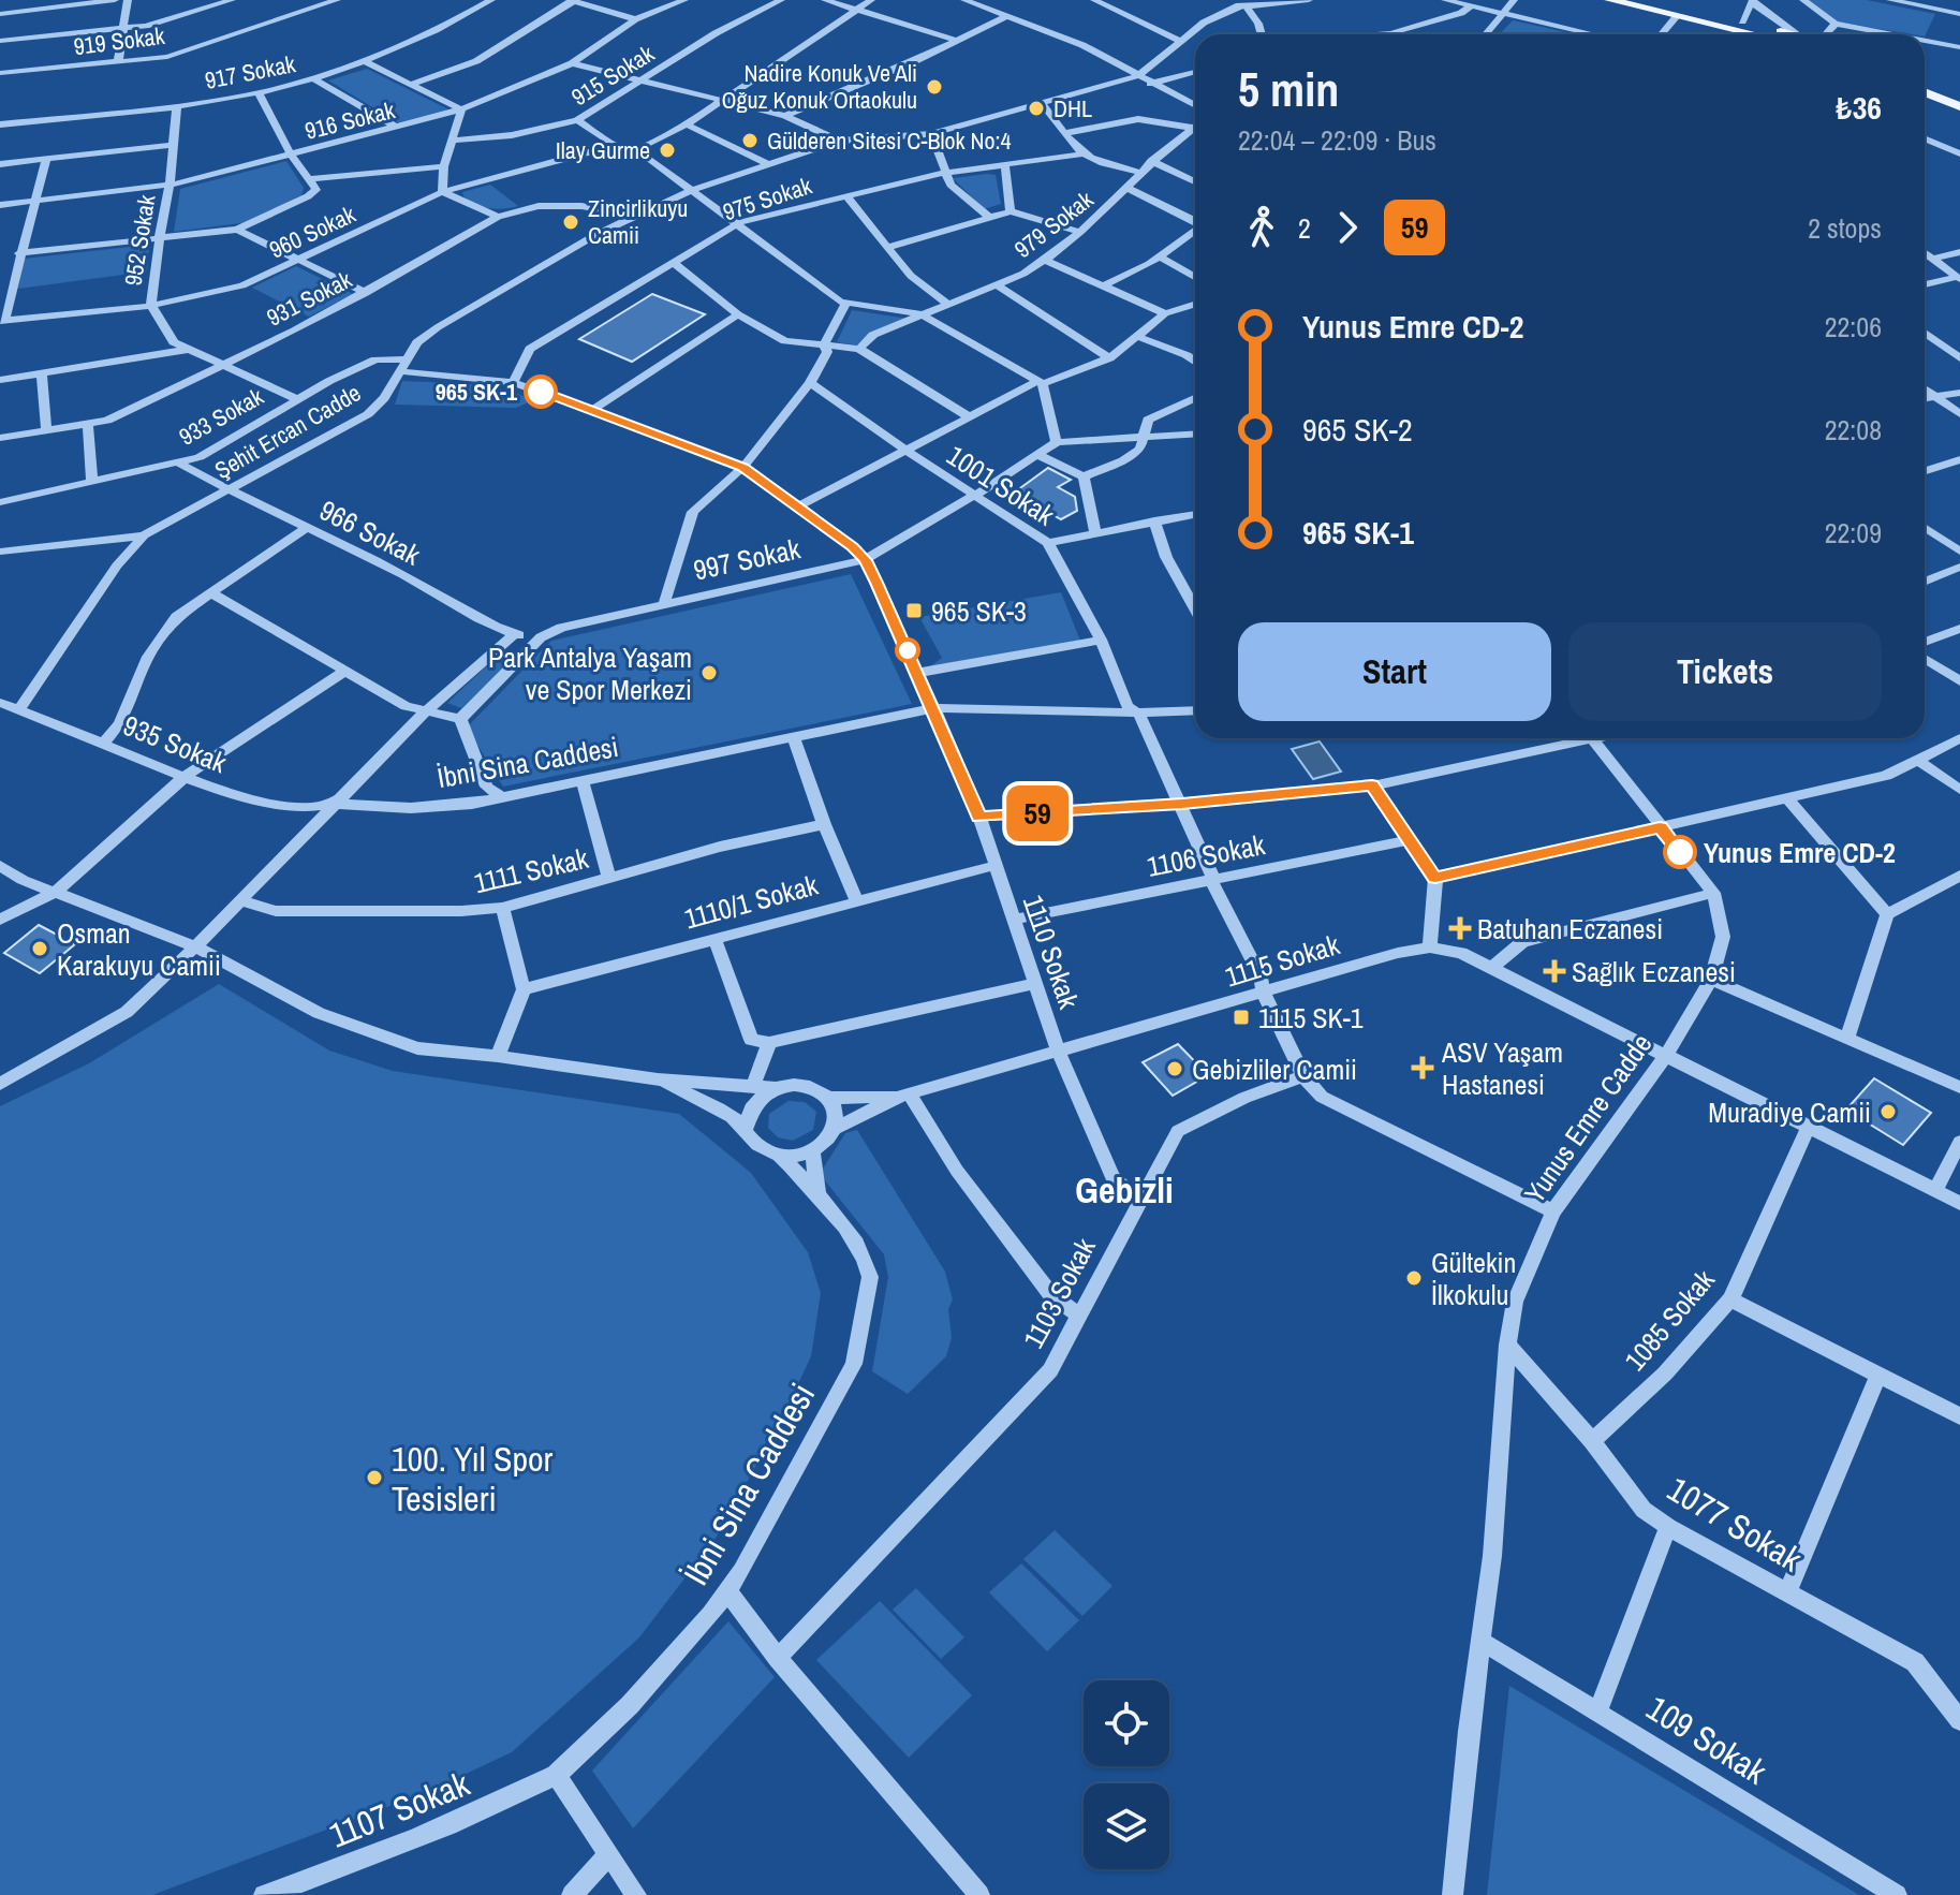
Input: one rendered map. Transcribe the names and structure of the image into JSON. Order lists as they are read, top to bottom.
{
  "streets": {
    "street": [
      "919 Sokak",
      "917 Sokak",
      "915 Sokak",
      "916 Sokak",
      "975 Sokak",
      "979 Sokak",
      "960 Sokak",
      "952 Sokak",
      "931 Sokak",
      "933 Sokak",
      "Şehit Ercan Cadde",
      "1001 Sokak",
      "966 Sokak",
      "997 Sokak",
      "935 Sokak",
      "İbni Sina Caddesi",
      "1106 Sokak",
      "1111 Sokak",
      "1110/1 Sokak",
      "1110 Sokak",
      "1115 Sokak",
      "Yunus Emre Cadde",
      "1103 Sokak",
      "1085 Sokak",
      "1077 Sokak",
      "109 Sokak",
      "1107 Sokak"
    ]
  },
  "crossings": [
    ["917 Sokak", "952 Sokak"],
    ["916 Sokak", "952 Sokak"],
    ["975 Sokak", "933 Sokak"],
    ["960 Sokak", "952 Sokak"],
    ["931 Sokak", "Şehit Ercan Cadde"],
    ["933 Sokak", "Şehit Ercan Cadde"],
    ["933 Sokak", "966 Sokak"],
    ["933 Sokak", "997 Sokak"],
    ["933 Sokak", "1110 Sokak"],
    ["Şehit Ercan Cadde", "966 Sokak"],
    ["1001 Sokak", "997 Sokak"],
    ["1001 Sokak", "İbni Sina Caddesi"],
    ["1001 Sokak", "1106 Sokak"],
    ["1001 Sokak", "1115 Sokak"],
    ["1001 Sokak", "1103 Sokak"],
    ["966 Sokak", "997 Sokak"],
    ["997 Sokak", "1110 Sokak"],
    ["935 Sokak", "İbni Sina Caddesi"],
    ["İbni Sina Caddesi", "1110 Sokak"],
    ["İbni Sina Caddesi", "1115 Sokak"],
    ["İbni Sina Caddesi", "1107 Sokak"],
    ["1106 Sokak", "1110 Sokak"],
    ["1110/1 Sokak", "1110 Sokak"],
    ["1110 Sokak", "1115 Sokak"],
    ["1110 Sokak", "1103 Sokak"],
    ["1115 Sokak", "Yunus Emre Cadde"],
    ["1115 Sokak", "1085 Sokak"],
    ["Yunus Emre Cadde", "1077 Sokak"],
    ["Yunus Emre Cadde", "109 Sokak"],
    ["1085 Sokak", "1077 Sokak"]
  ],
  "districts": ["Gebizli"],
  "places": {
    "other": [
      "Nadire Konuk Ve Ali Oğuz Konuk Ortaokulu",
      "DHL",
      "Gülderen Sitesi C-Blok No:4",
      "Ilay Gurme",
      "Zincirlikuyu Camii",
      "965 SK-1",
      "Park Antalya Yaşam ve Spor Merkezi",
      "Yunus Emre CD-2",
      "Osman Karakuyu Camii",
      "Gebizliler Camii",
      "Muradiye Camii",
      "Gültekin İlkokulu",
      "100. Yıl Spor Tesisleri"
    ],
    "transit": ["965 SK-3", "1115 SK-1"],
    "health": ["Batuhan Eczanesi", "Sağlık Eczanesi", "ASV Yaşam Hastanesi"]
  },
  "lines": ["bus line 59"],
  "page": {
    "on_map": "59",
    "heading": ["5 min", "22:04 – 22:09 · Bus", "₺36"],
    "legs": ["2", "59", "2 stops"],
    "list": [
      {
        "name": "Yunus Emre CD-2",
        "value": "22:06"
      },
      {
        "name": "965 SK-2",
        "value": "22:08"
      },
      {
        "name": "965 SK-1",
        "value": "22:09"
      }
    ],
    "buttons": ["Start", "Tickets"]
  }
}
